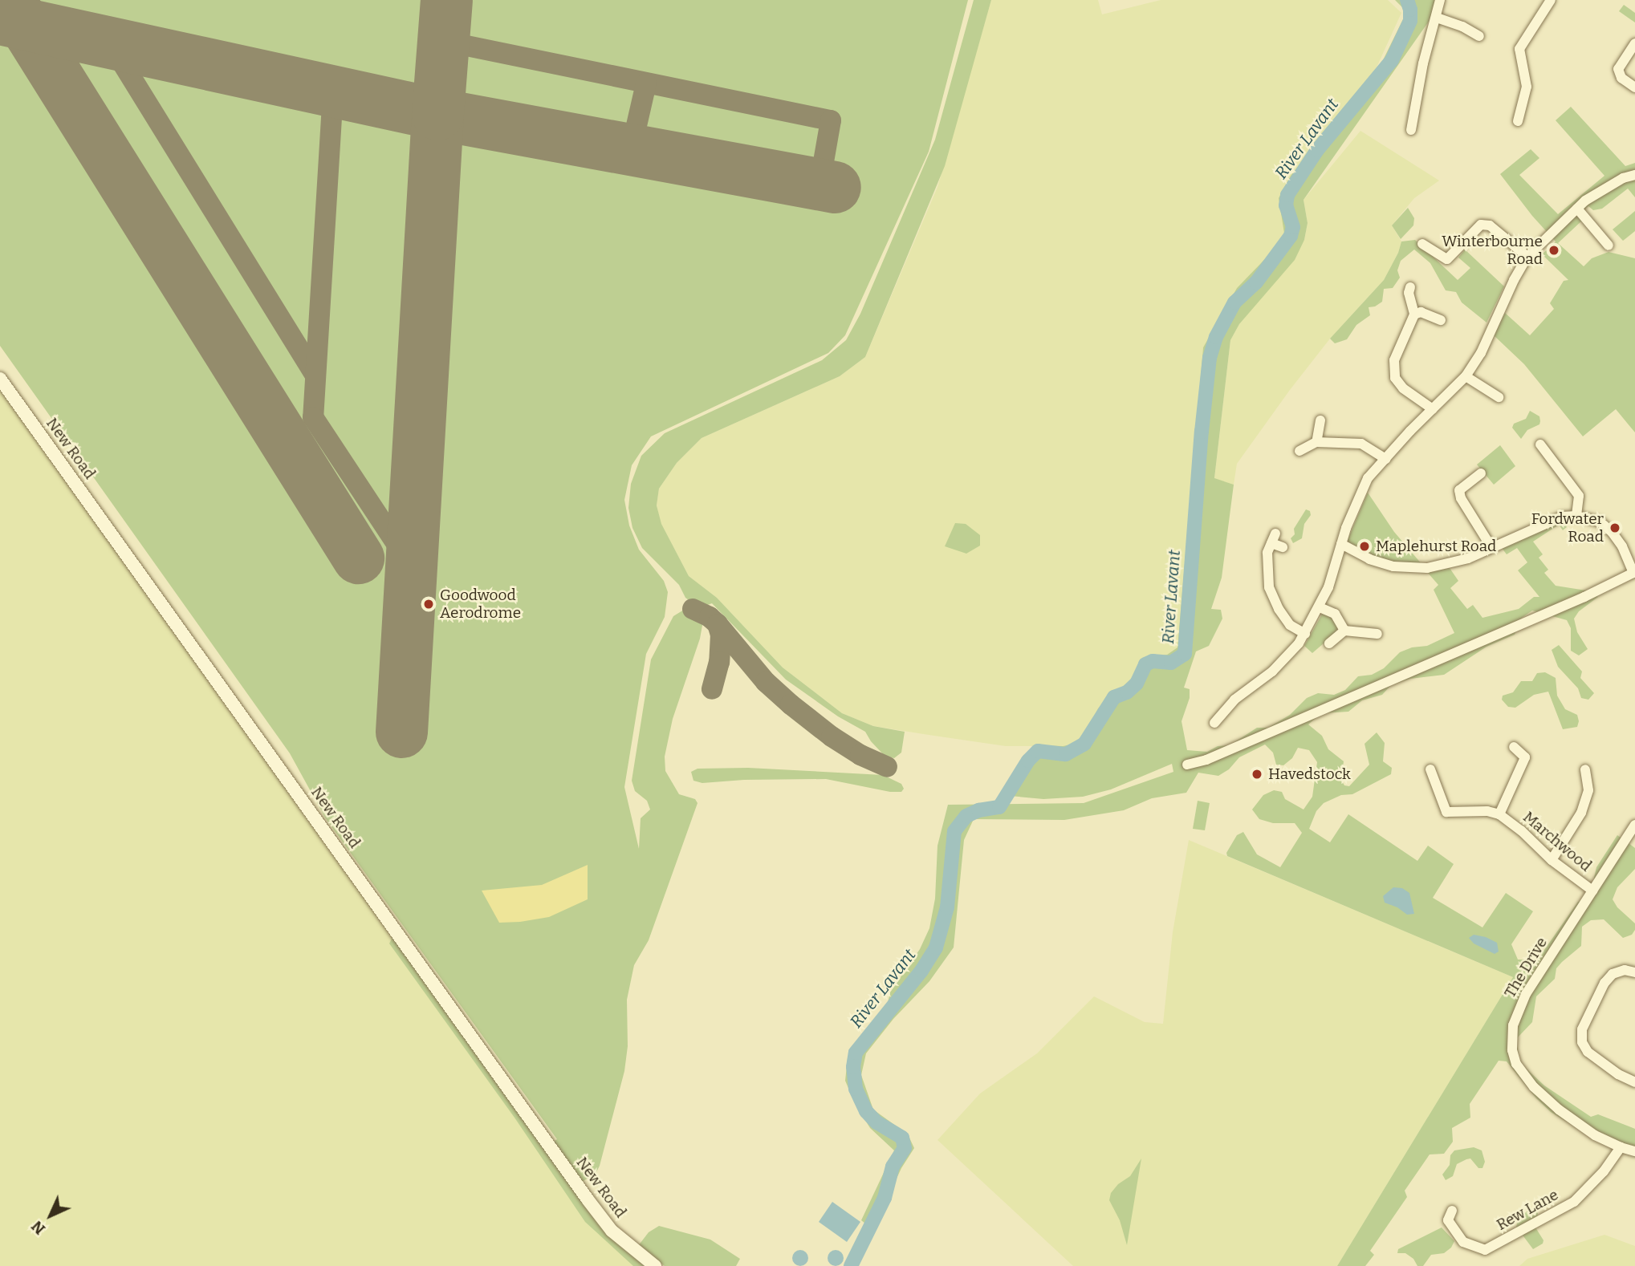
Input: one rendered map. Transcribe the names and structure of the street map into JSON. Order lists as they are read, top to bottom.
{
  "streets": {
    "street": [
      "New Road",
      "Marchwood",
      "The Drive",
      "Rew Lane"
    ]
  },
  "crossings": [
    ["Marchwood", "The Drive"],
    ["The Drive", "Rew Lane"]
  ],
  "water": ["River Lavant"],
  "places": [
    "Winterbourne Road",
    "Fordwater Road",
    "Maplehurst Road",
    "Goodwood Aerodrome",
    "Havedstock"
  ],
  "north": "bottom left"
}
